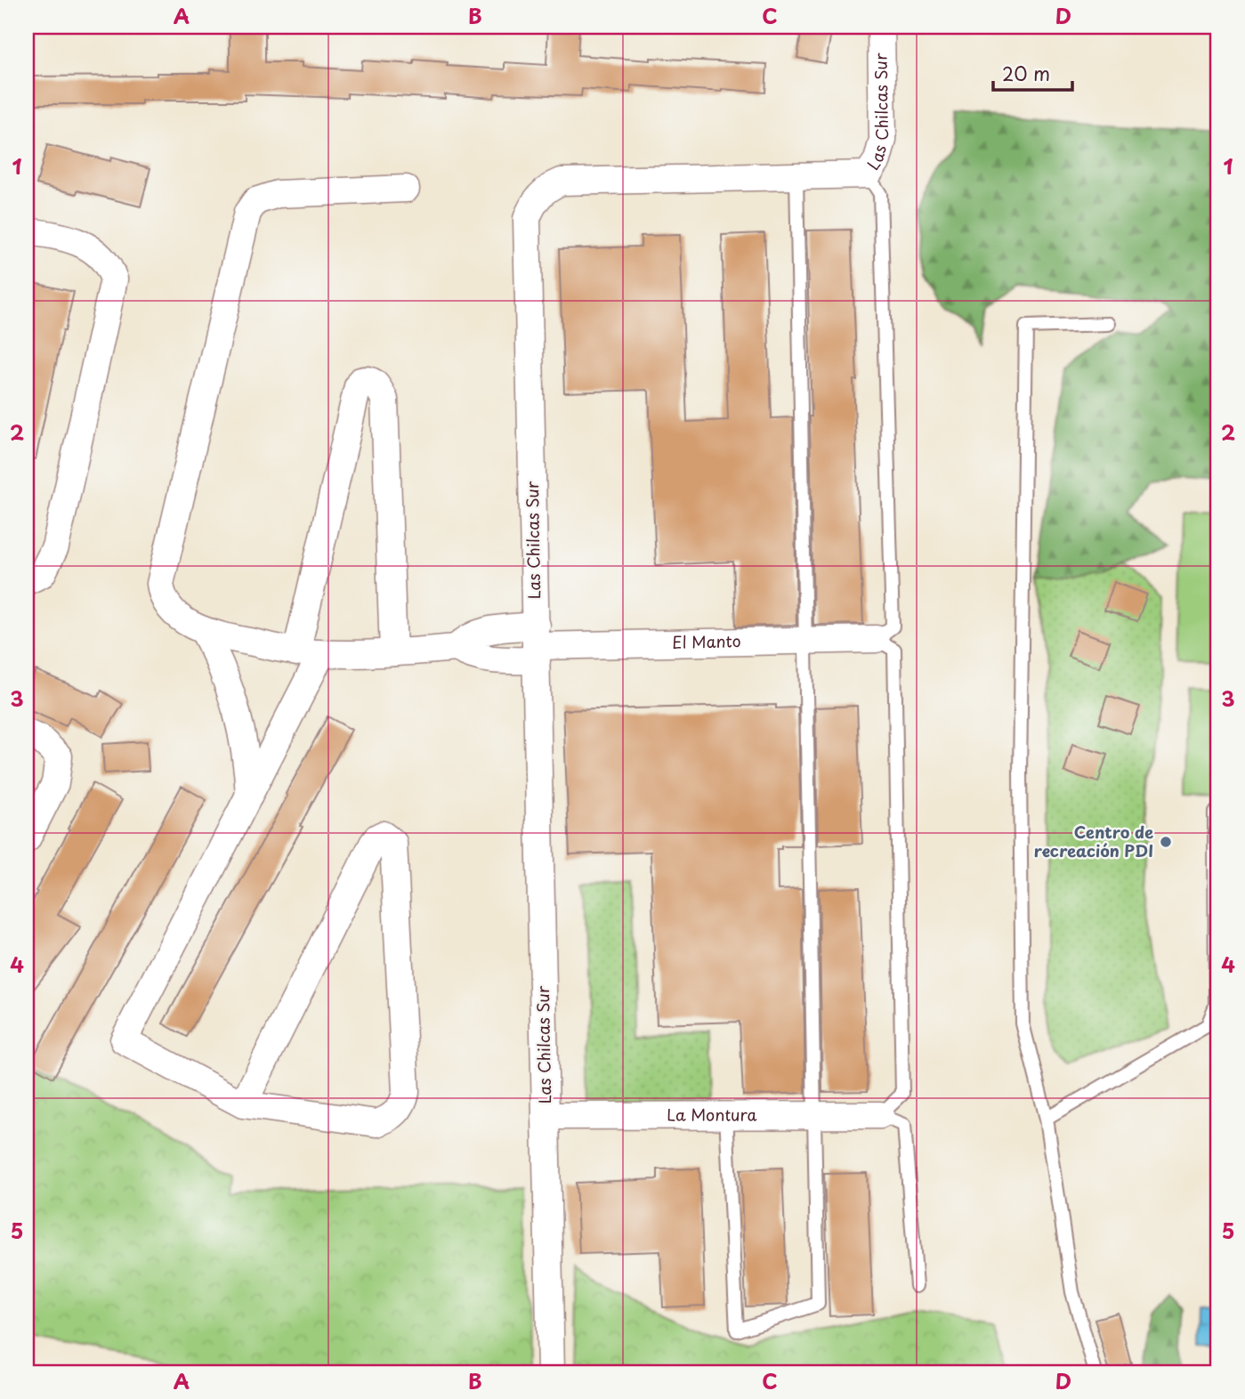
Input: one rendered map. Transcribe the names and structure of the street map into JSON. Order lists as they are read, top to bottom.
{
  "streets": {
    "street": ["Las Chilcas Sur", "El Manto", "La Montura"]
  },
  "crossings": [
    ["Las Chilcas Sur", "El Manto"],
    ["Las Chilcas Sur", "La Montura"]
  ],
  "places": ["Centro de recreación PDI"],
  "scale_bar": "20 m",
  "grid": {
    "columns": [
      "A",
      "B",
      "C",
      "D"
    ],
    "rows": [
      "1",
      "2",
      "3",
      "4",
      "5"
    ]
  }
}
